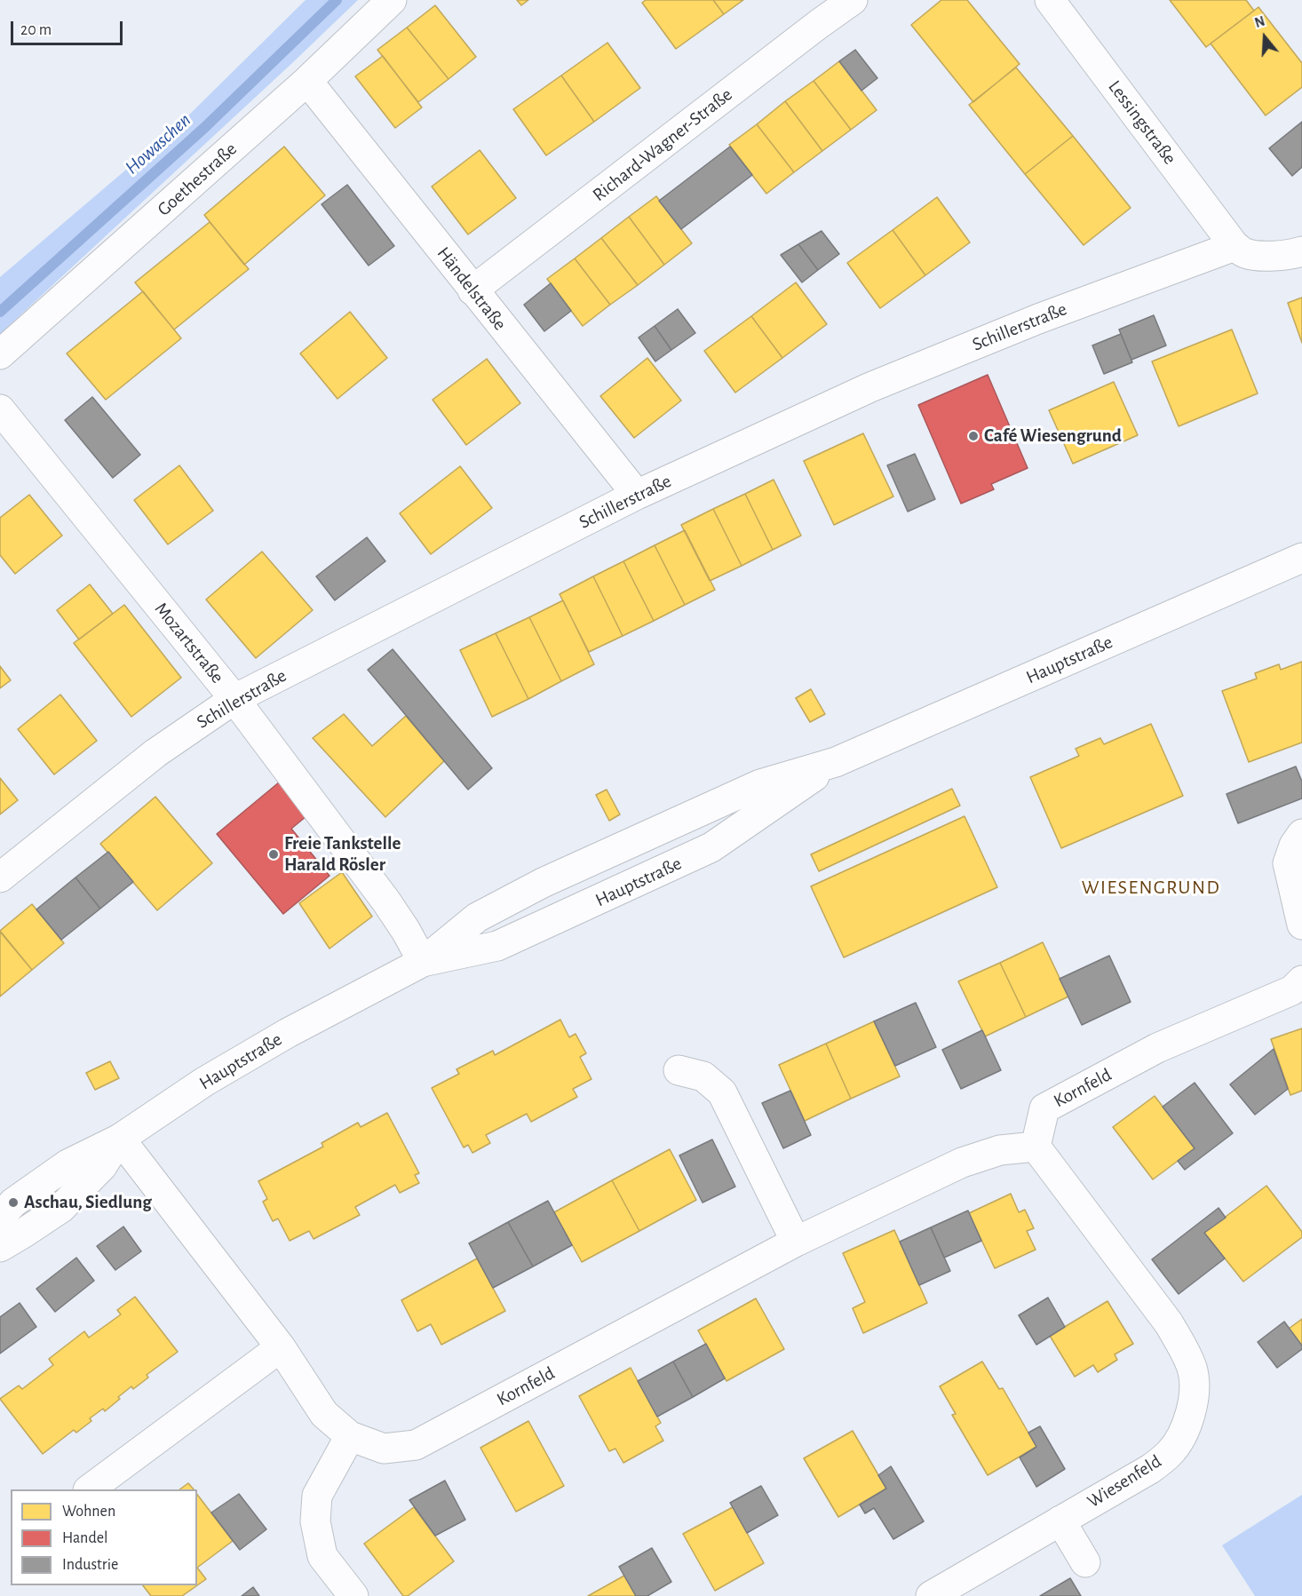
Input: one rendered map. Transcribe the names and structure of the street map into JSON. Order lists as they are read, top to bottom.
{
  "streets": {
    "street": [
      "Lessingstraße",
      "Richard-Wagner-Straße",
      "Goethestraße",
      "Händelstraße",
      "Schillerstraße",
      "Mozartstraße",
      "Hauptstraße",
      "Kornfeld",
      "Wiesenfeld"
    ]
  },
  "crossings": [
    ["Lessingstraße", "Schillerstraße"],
    ["Richard-Wagner-Straße", "Händelstraße"],
    ["Goethestraße", "Händelstraße"],
    ["Händelstraße", "Schillerstraße"],
    ["Schillerstraße", "Mozartstraße"],
    ["Mozartstraße", "Hauptstraße"],
    ["Hauptstraße", "Kornfeld"],
    ["Kornfeld", "Wiesenfeld"]
  ],
  "districts": ["WIESENGRUND"],
  "water": ["Howaschen"],
  "places": ["Café Wiesengrund", "Freie Tankstelle Harald Rösler", "Aschau, Siedlung"],
  "legend": ["Wohnen", "Handel", "Industrie"],
  "scale_bar": "20 m",
  "north": "top"
}
